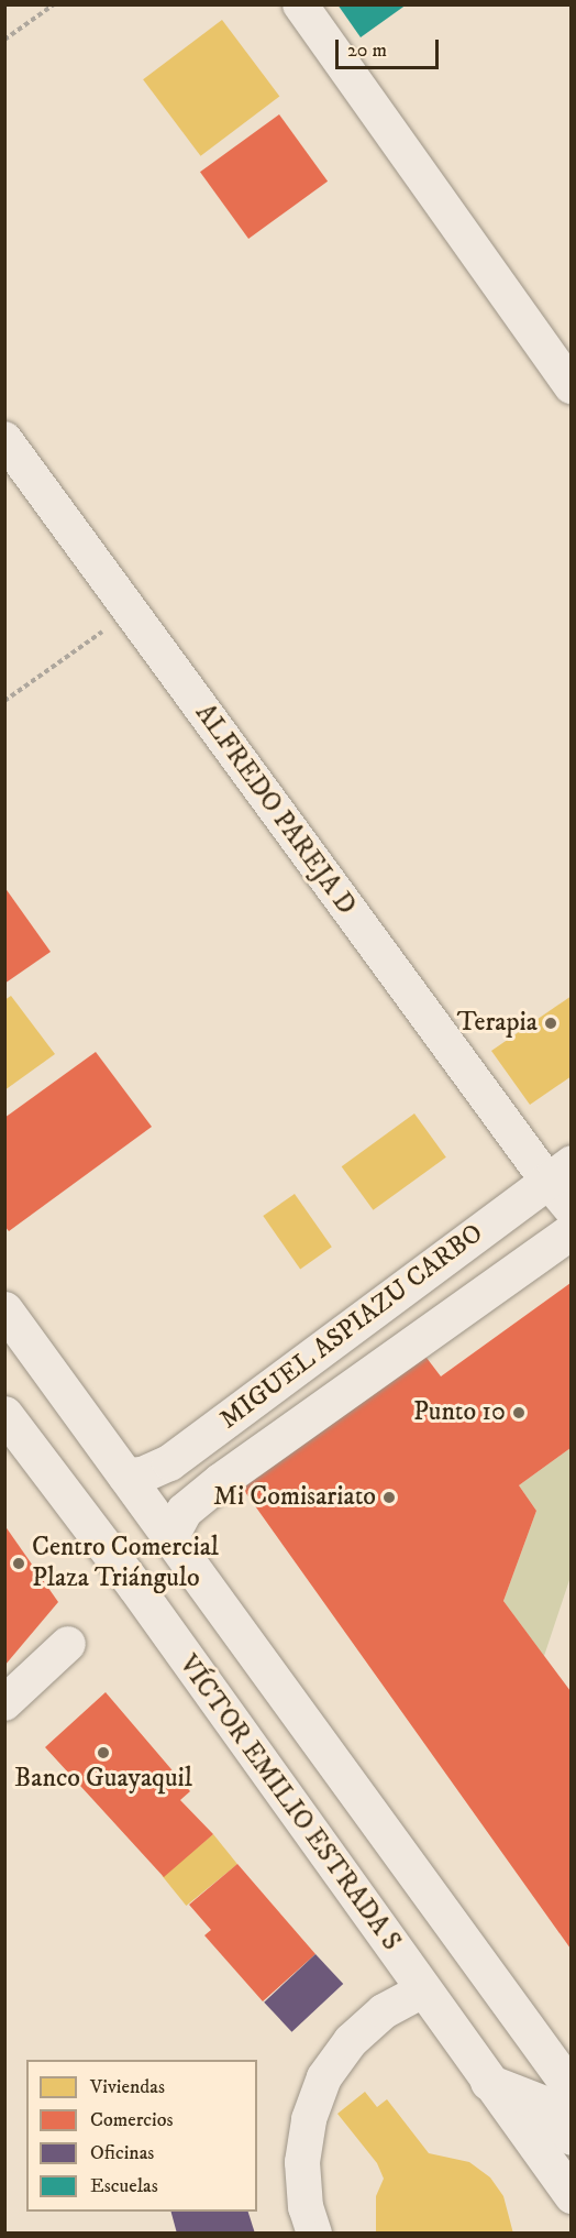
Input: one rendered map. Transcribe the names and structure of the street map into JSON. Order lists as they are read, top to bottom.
{
  "streets": {
    "main road": ["MIGUEL ASPIAZU CARBO", "VÍCTOR EMILIO ESTRADA S"],
    "street": ["ALFREDO PAREJA D"]
  },
  "crossings": [
    ["ALFREDO PAREJA D", "MIGUEL ASPIAZU CARBO"]
  ],
  "places": [
    "Terapia",
    "Punto 10",
    "Mi Comisariato",
    "Centro Comercial Plaza Triángulo",
    "Banco Guayaquil"
  ],
  "legend": [
    "Viviendas",
    "Comercios",
    "Oficinas",
    "Escuelas"
  ],
  "scale_bar": "20 m"
}
